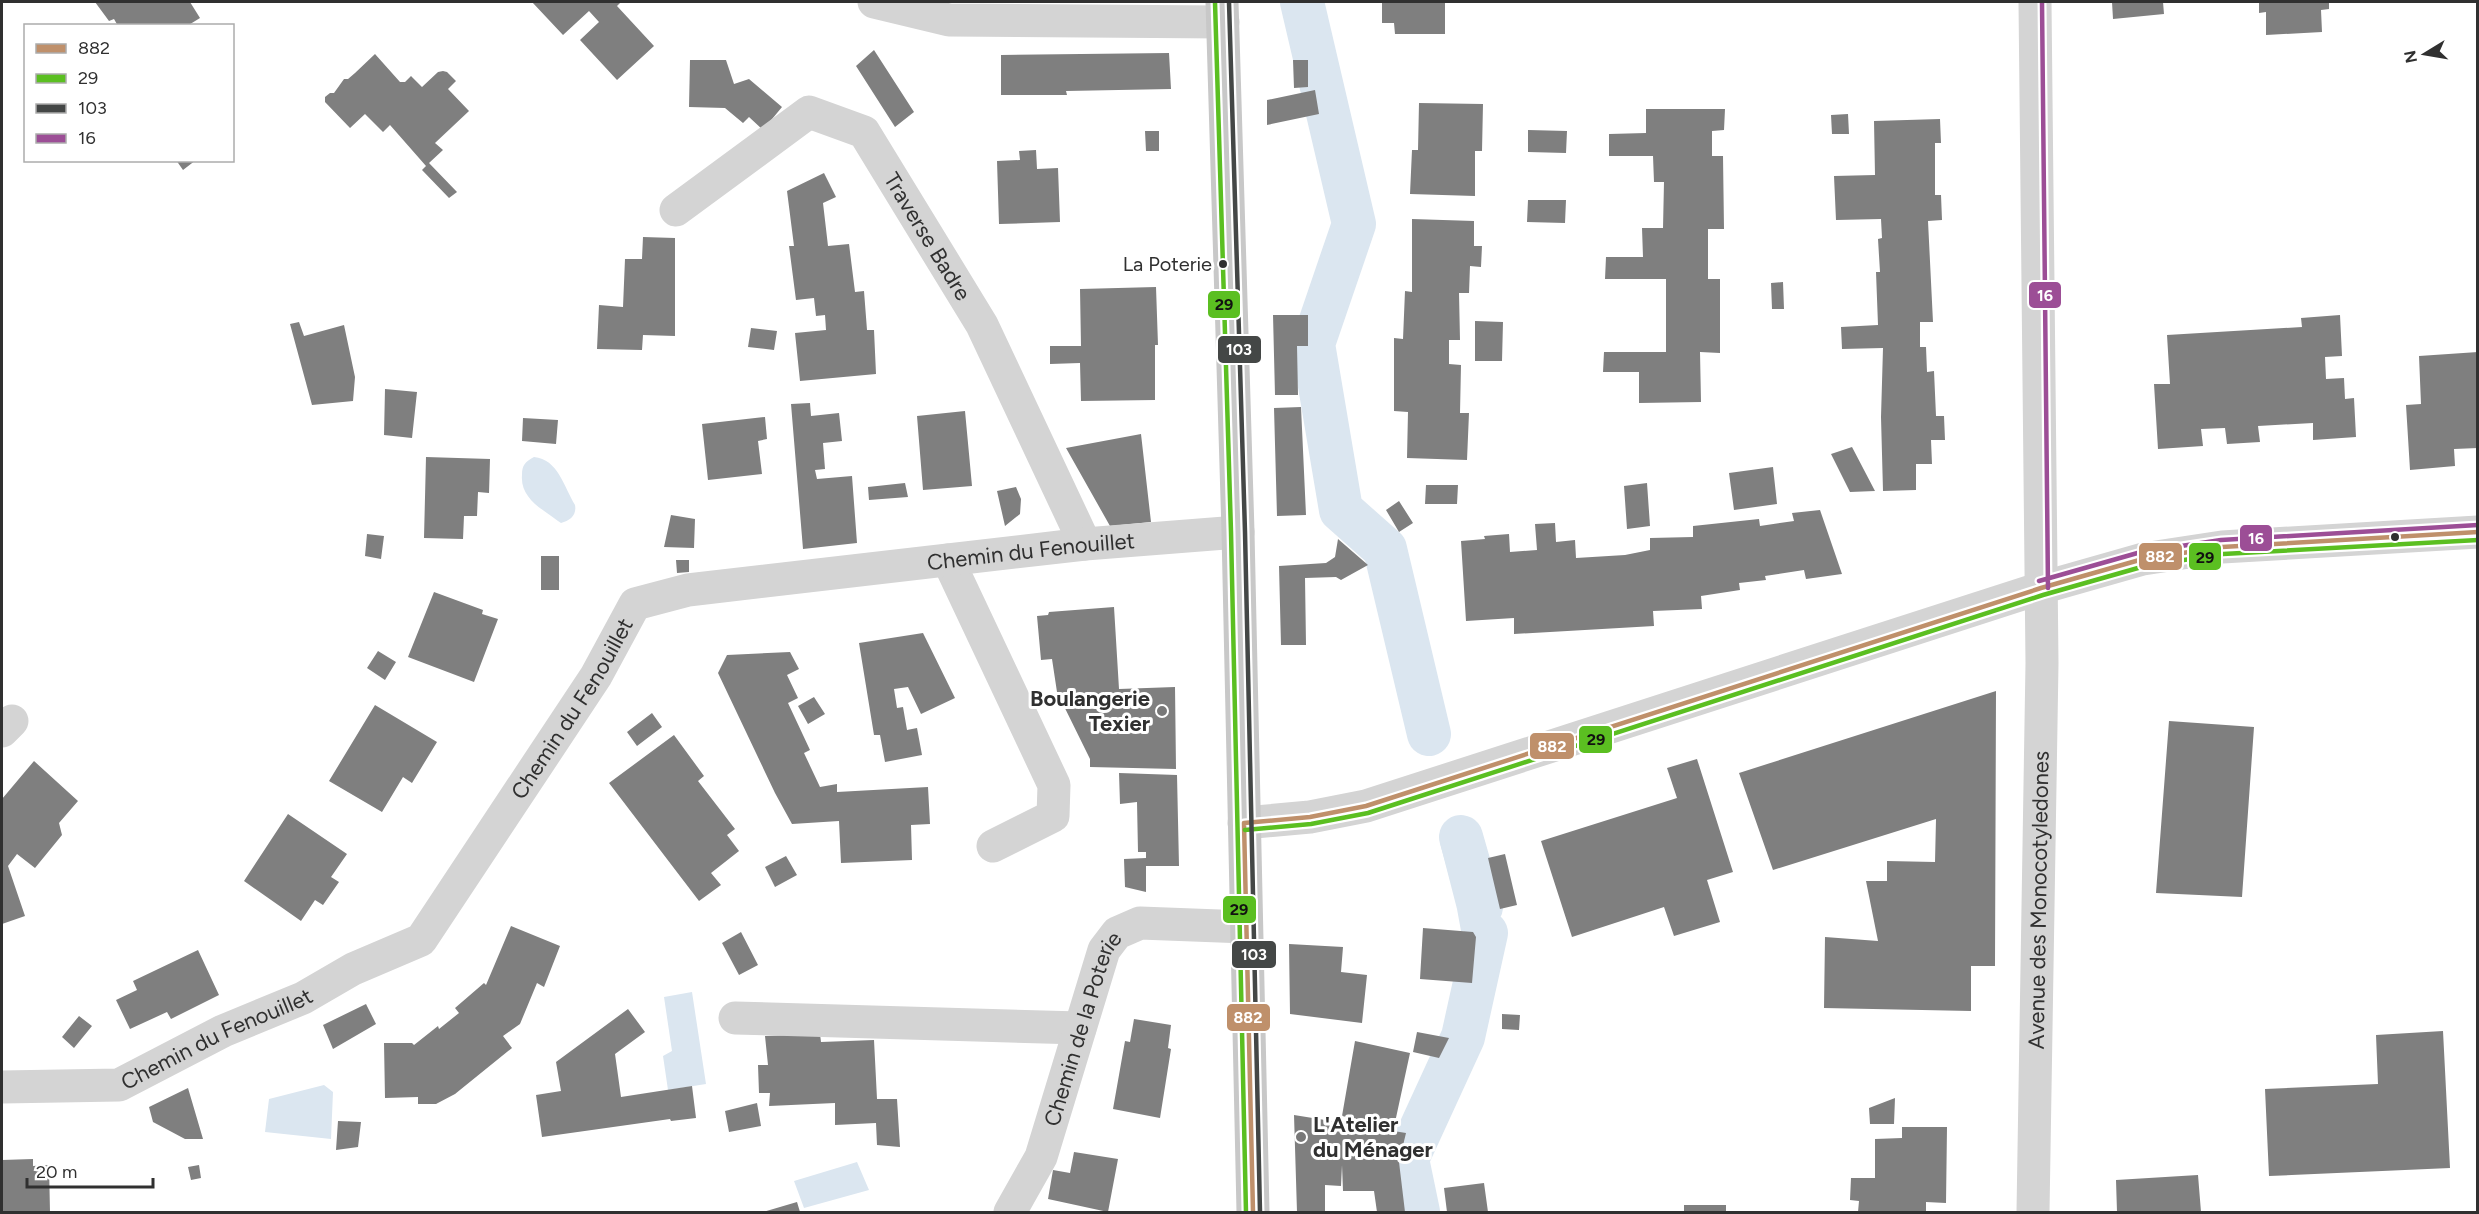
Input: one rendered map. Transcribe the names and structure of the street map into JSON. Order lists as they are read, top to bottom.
{
  "streets": {
    "street": [
      "Traverse Badre",
      "Chemin du Fenouillet",
      "Avenue des Monocotyledones",
      "Chemin de la Poterie"
    ]
  },
  "crossings": [
    ["Traverse Badre", "Chemin du Fenouillet"]
  ],
  "places": ["La Poterie", "Boulangerie Texier", "L'Atelier du Ménager"],
  "lines": [
    "transit line 29",
    "transit line 103",
    "transit line 16",
    "transit line 882"
  ],
  "legend": [
    "882",
    "29",
    "103",
    "16"
  ],
  "scale_bar": "20 m",
  "north": "left"
}
